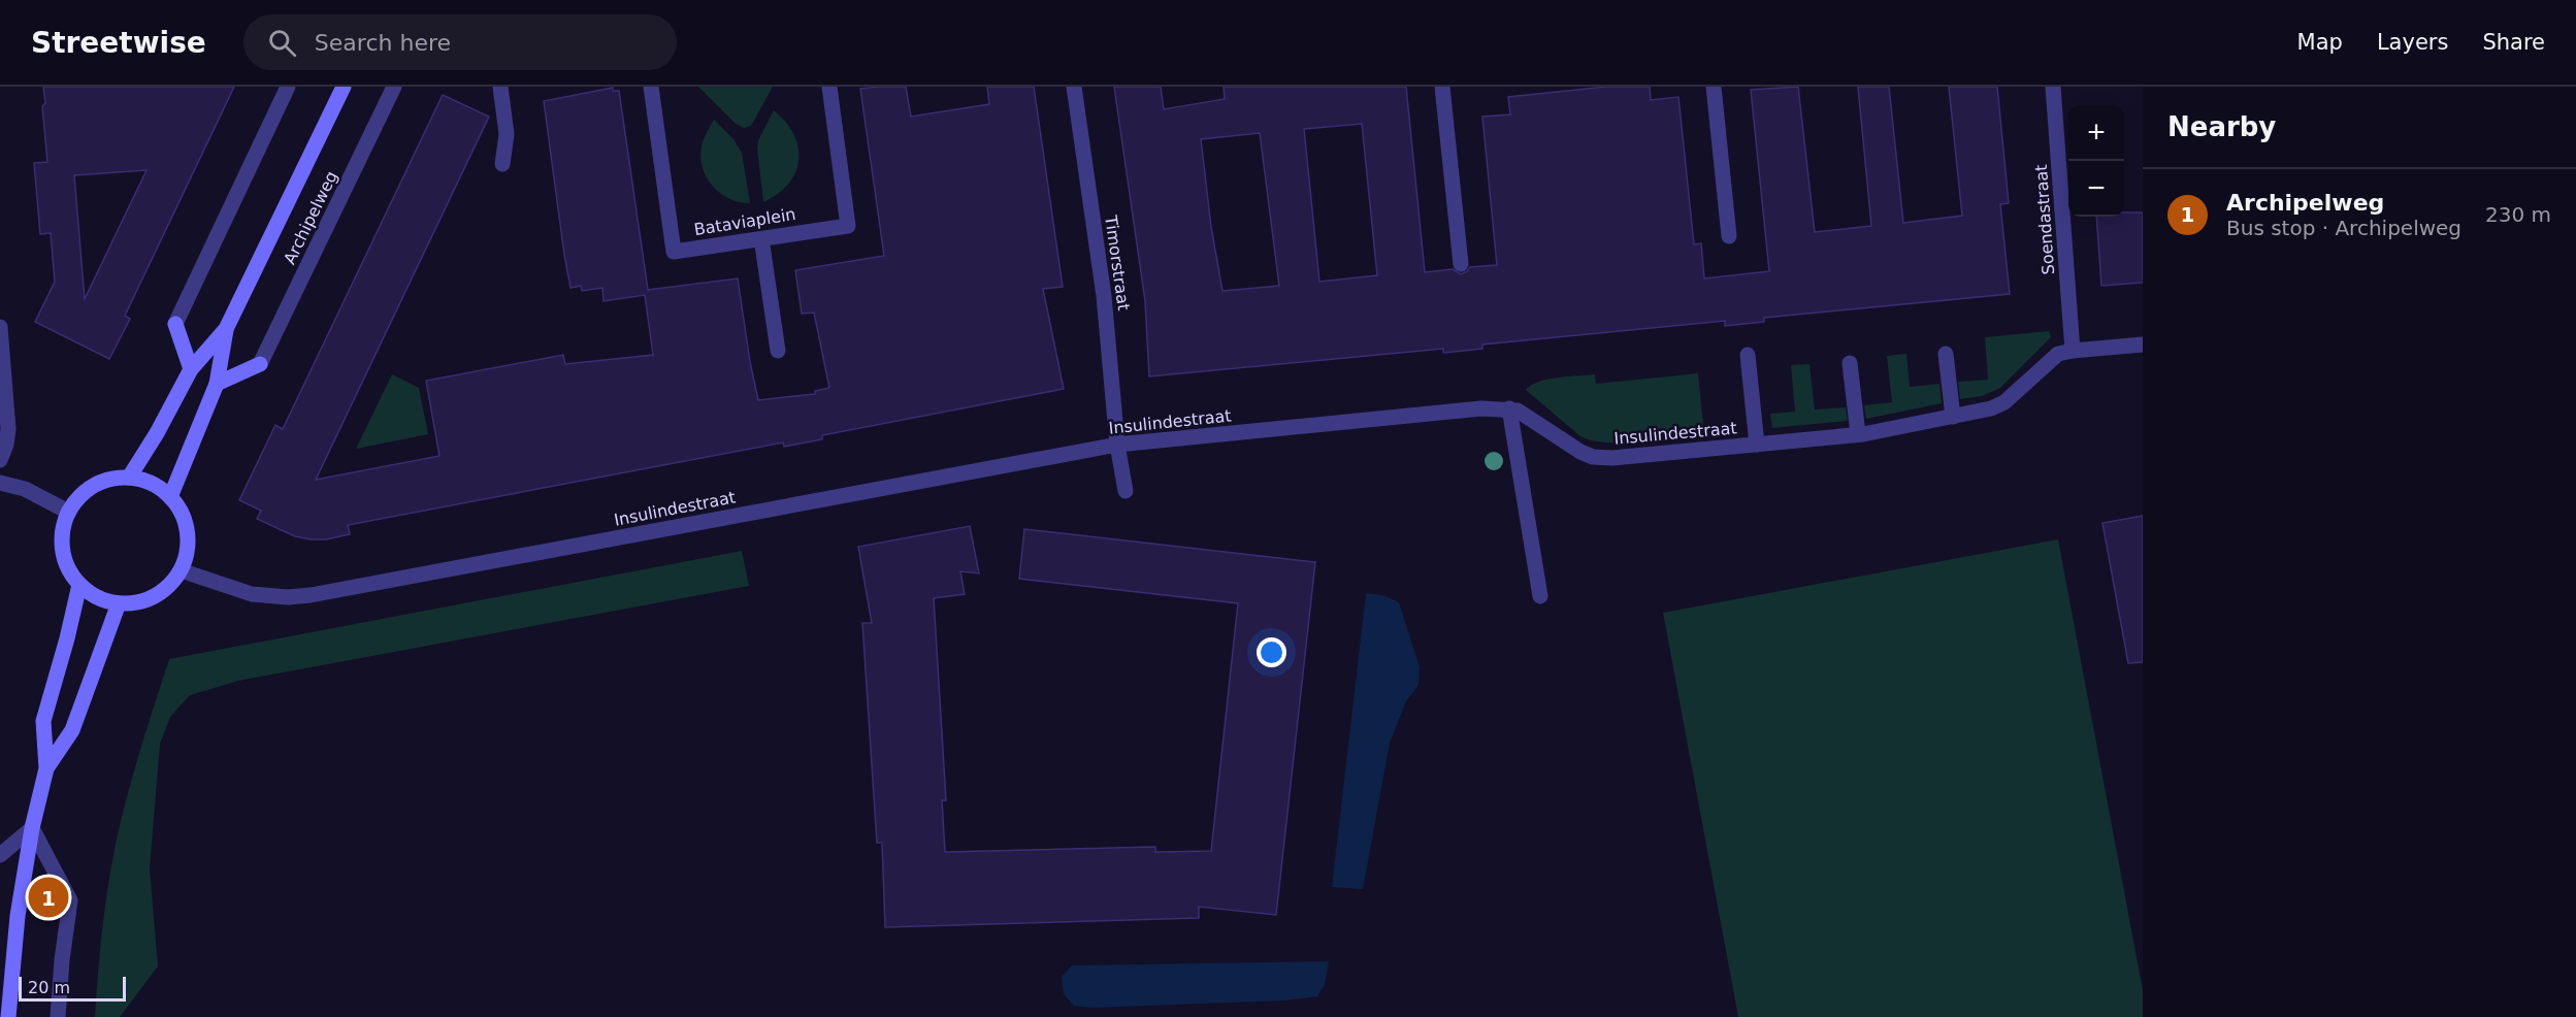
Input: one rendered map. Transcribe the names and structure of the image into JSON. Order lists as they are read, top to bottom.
{
  "streets": {
    "main road": ["Archipelweg"],
    "street": [
      "Soendastraat",
      "Bataviaplein",
      "Timorstraat",
      "Insulindestraat"
    ]
  },
  "crossings": [
    ["Archipelweg", "Insulindestraat"],
    ["Soendastraat", "Insulindestraat"],
    ["Timorstraat", "Insulindestraat"]
  ],
  "scale_bar": "20 m",
  "page": {
    "header": "Streetwise",
    "search": "Search here",
    "nav": ["Map", "Layers", "Share"],
    "heading": "Nearby",
    "map_buttons": ["+", "−"],
    "list": [
      {
        "mark": "1",
        "name": "Archipelweg",
        "note": "Bus stop · Archipelweg",
        "value": "230 m"
      }
    ],
    "pins": "1",
    "scale": "20 m"
  }
}
